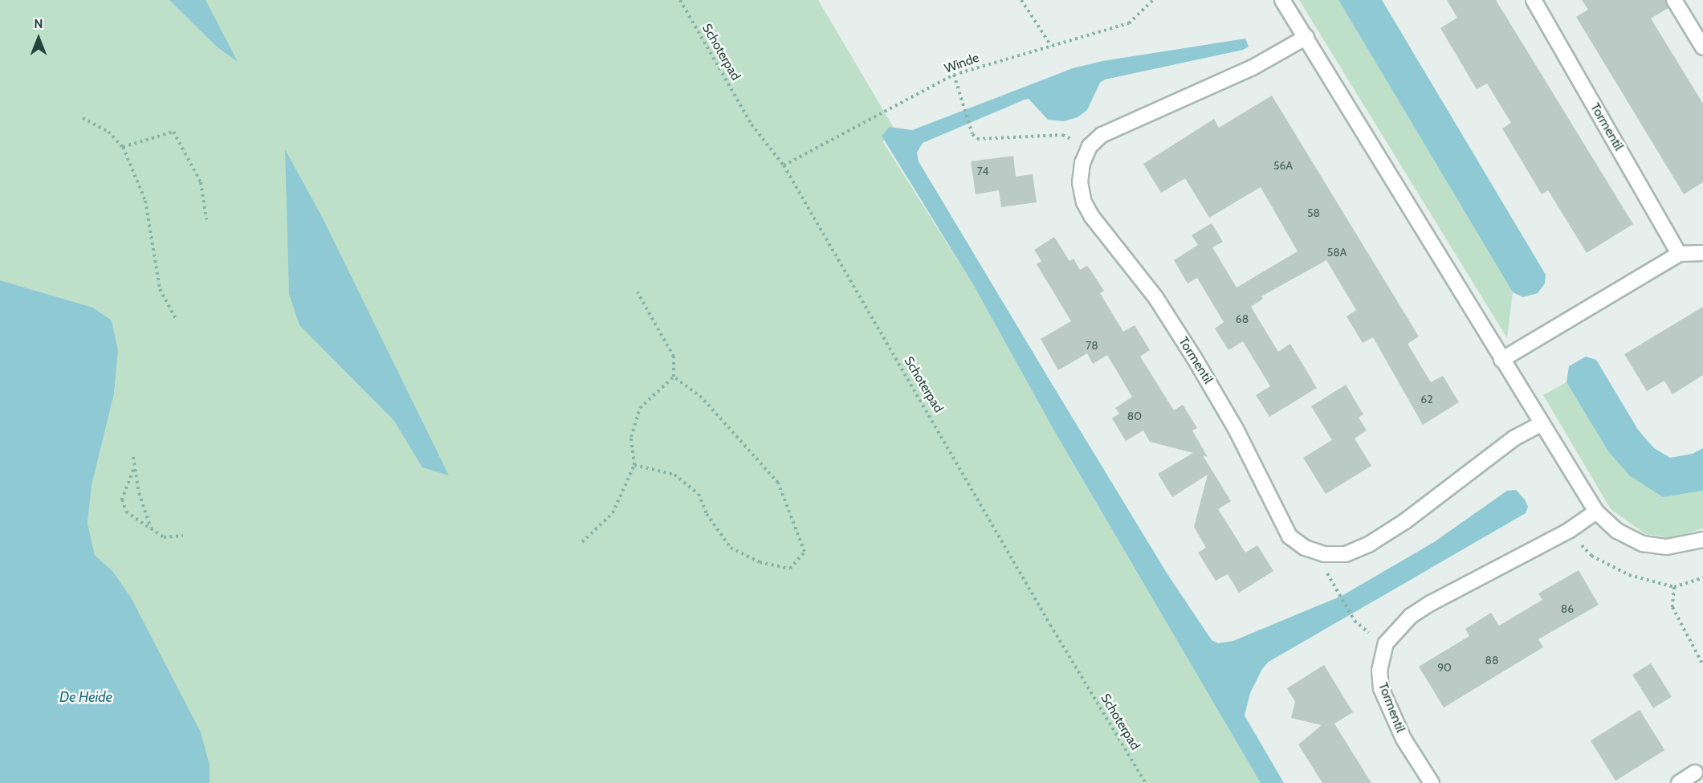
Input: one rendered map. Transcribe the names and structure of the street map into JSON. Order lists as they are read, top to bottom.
{
  "streets": {
    "street": ["Tormentil"],
    "path": ["Schoterpad", "Winde"]
  },
  "crossings": [
    ["Schoterpad", "Winde"]
  ],
  "water": ["De Heide"],
  "house_numbers": [
    "56A",
    "74",
    "58",
    "58A",
    "68",
    "78",
    "62",
    "80",
    "86",
    "88",
    "90"
  ],
  "north": "top"
}
